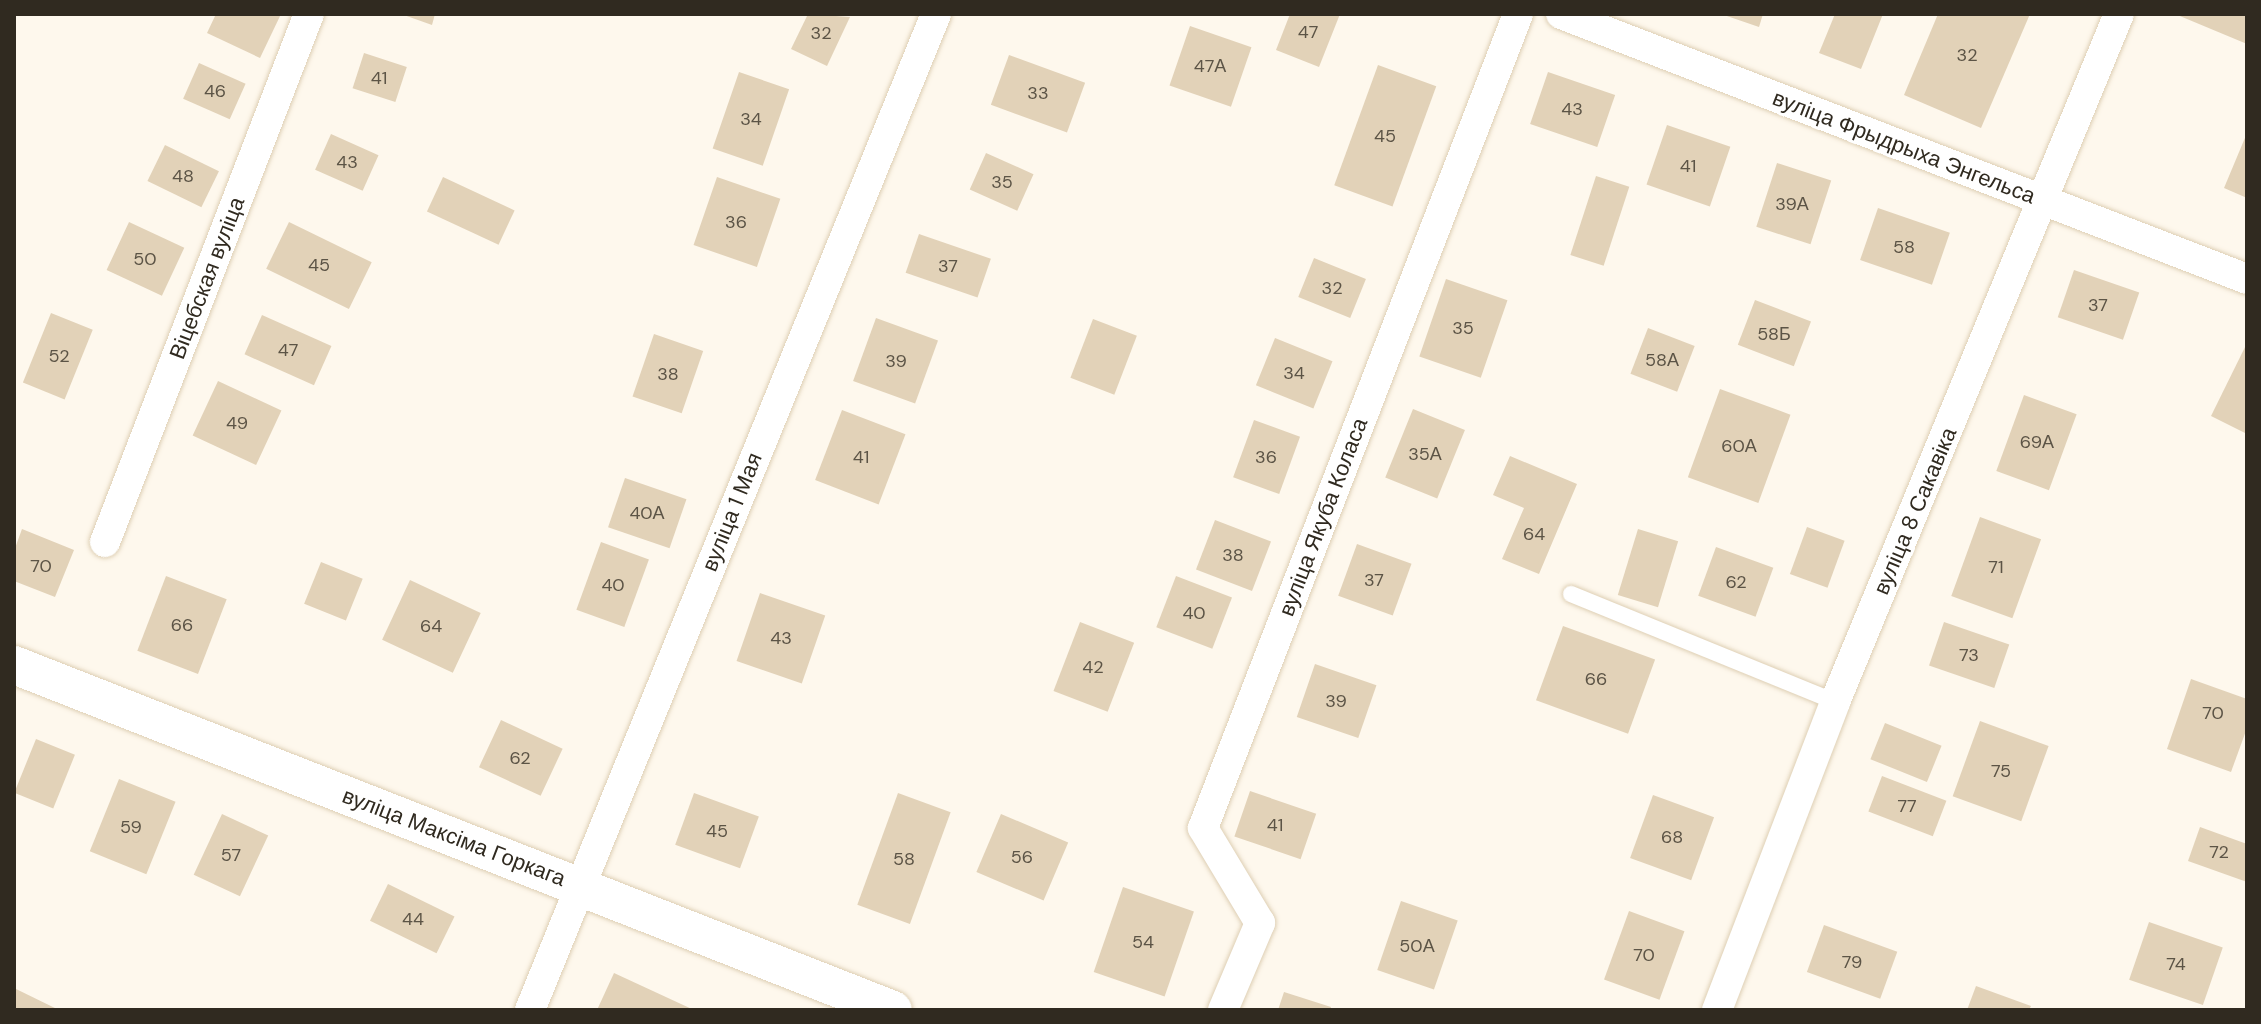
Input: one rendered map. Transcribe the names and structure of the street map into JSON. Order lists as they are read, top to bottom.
{
  "streets": {
    "street": [
      "вуліца Фрыдрыха Энгельса",
      "Віцебская вуліца",
      "вуліца 8 Сакавіка",
      "вуліца 1 Мая",
      "вуліца Якуба Коласа",
      "вуліца Максіма Горкага"
    ]
  },
  "crossings": [
    ["вуліца Фрыдрыха Энгельса", "вуліца 8 Сакавіка"],
    ["вуліца 1 Мая", "вуліца Максіма Горкага"]
  ],
  "house_numbers": [
    "47",
    "32",
    "32",
    "47А",
    "41",
    "46",
    "33",
    "43",
    "34",
    "45",
    "43",
    "41",
    "48",
    "35",
    "39А",
    "36",
    "58",
    "50",
    "45",
    "37",
    "32",
    "37",
    "35",
    "58Б",
    "47",
    "52",
    "58А",
    "39",
    "34",
    "38",
    "49",
    "69А",
    "60А",
    "35А",
    "41",
    "36",
    "40А",
    "64",
    "38",
    "70",
    "71",
    "37",
    "62",
    "40",
    "40",
    "66",
    "64",
    "43",
    "73",
    "42",
    "66",
    "39",
    "70",
    "62",
    "75",
    "77",
    "41",
    "59",
    "45",
    "68",
    "72",
    "57",
    "56",
    "58",
    "44",
    "54",
    "50А",
    "70",
    "79",
    "74"
  ]
}
